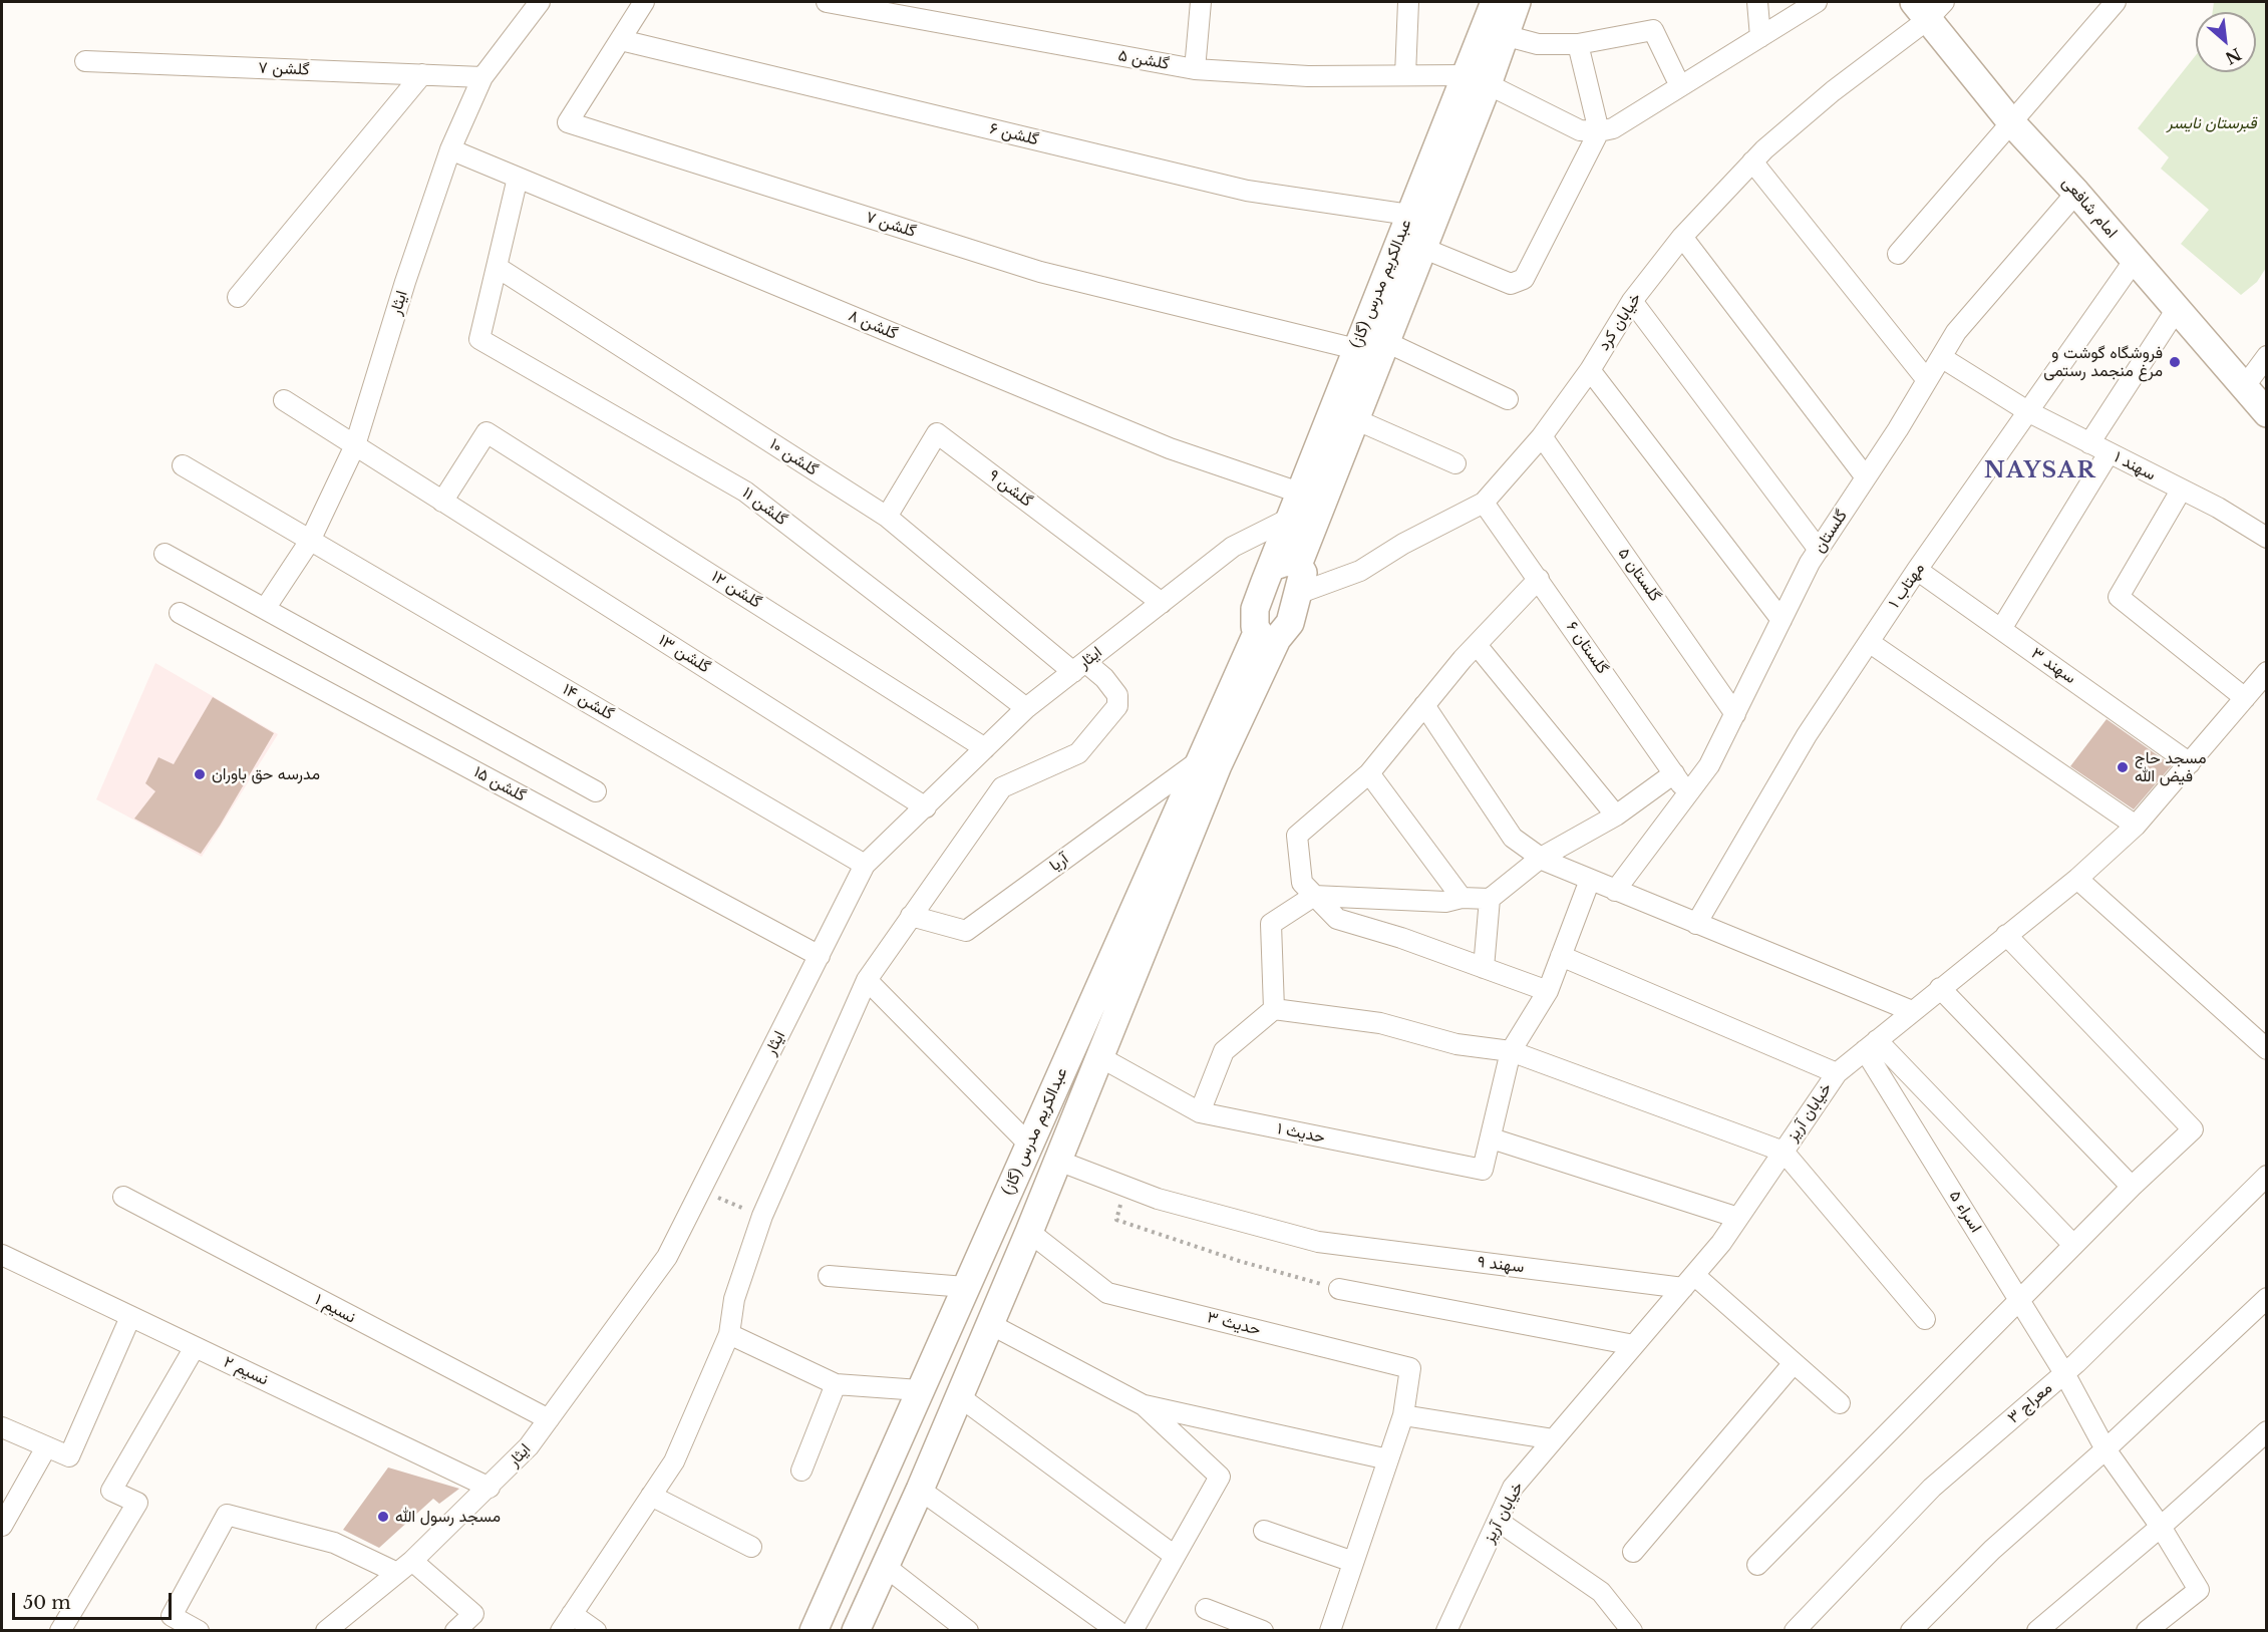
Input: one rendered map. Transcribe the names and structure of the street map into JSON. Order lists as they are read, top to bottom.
{
  "streets": {
    "street": [
      "گلشن ۵",
      "گلشن ۷",
      "گلشن ۶",
      "امام شافعی",
      "عبدالکریم مدرس (گاز)",
      "ایثار",
      "خیابان کرد",
      "گلشن ۸",
      "گلشن ۱۰",
      "سهند ۱",
      "گلشن ۹",
      "گلشن ۱۱",
      "گلستان",
      "گلستان ۵",
      "مهتاب ۱",
      "گلشن ۱۲",
      "گلستان ۶",
      "گلشن ۱۳",
      "سهند ۳",
      "گلشن ۱۴",
      "گلشن ۱۵",
      "آریا",
      "خیابان آریز",
      "حدیث ۱",
      "اسراء ۵",
      "سهند ۹",
      "نسیم ۱",
      "حدیث ۳",
      "نسیم ۲",
      "معراج ۳"
    ]
  },
  "crossings": [
    ["گلشن ۵", "عبدالکریم مدرس (گاز)"],
    ["گلشن ۷", "گلشن ۶"],
    ["گلشن ۷", "عبدالکریم مدرس (گاز)"],
    ["گلشن ۷", "ایثار"],
    ["گلشن ۶", "عبدالکریم مدرس (گاز)"],
    ["امام شافعی", "خیابان کرد"],
    ["امام شافعی", "گلستان"],
    ["امام شافعی", "مهتاب ۱"],
    ["عبدالکریم مدرس (گاز)", "ایثار"],
    ["عبدالکریم مدرس (گاز)", "گلشن ۸"],
    ["عبدالکریم مدرس (گاز)", "آریا"],
    ["عبدالکریم مدرس (گاز)", "حدیث ۱"],
    ["عبدالکریم مدرس (گاز)", "سهند ۹"],
    ["عبدالکریم مدرس (گاز)", "حدیث ۳"],
    ["ایثار", "گلشن ۸"],
    ["ایثار", "گلشن ۱۰"],
    ["ایثار", "گلشن ۹"],
    ["ایثار", "گلشن ۱۱"],
    ["ایثار", "گلشن ۱۲"],
    ["ایثار", "گلشن ۱۳"],
    ["ایثار", "گلشن ۱۴"],
    ["ایثار", "گلشن ۱۵"],
    ["ایثار", "نسیم ۱"],
    ["ایثار", "نسیم ۲"],
    ["خیابان کرد", "گلستان ۵"],
    ["خیابان کرد", "گلستان ۶"],
    ["گلشن ۱۰", "گلشن ۹"],
    ["گلشن ۱۰", "گلشن ۱۱"],
    ["گلشن ۱۰", "آریا"],
    ["سهند ۱", "گلستان"],
    ["سهند ۱", "مهتاب ۱"],
    ["گلستان", "گلستان ۵"],
    ["گلستان", "گلستان ۶"],
    ["مهتاب ۱", "سهند ۳"],
    ["گلشن ۱۲", "گلشن ۱۳"],
    ["سهند ۳", "خیابان آریز"],
    ["خیابان آریز", "اسراء ۵"],
    ["خیابان آریز", "سهند ۹"],
    ["اسراء ۵", "معراج ۳"]
  ],
  "districts": ["NAYSAR"],
  "parks": ["قبرستان نایسر"],
  "places": [
    "فروشگاه گوشت و مرغ منجمد رستمی",
    "مسجد حاج فیض الله",
    "مدرسه حق باوران",
    "مسجد رسول الله"
  ],
  "scale_bar": "50 m",
  "north": "bottom right"
}
